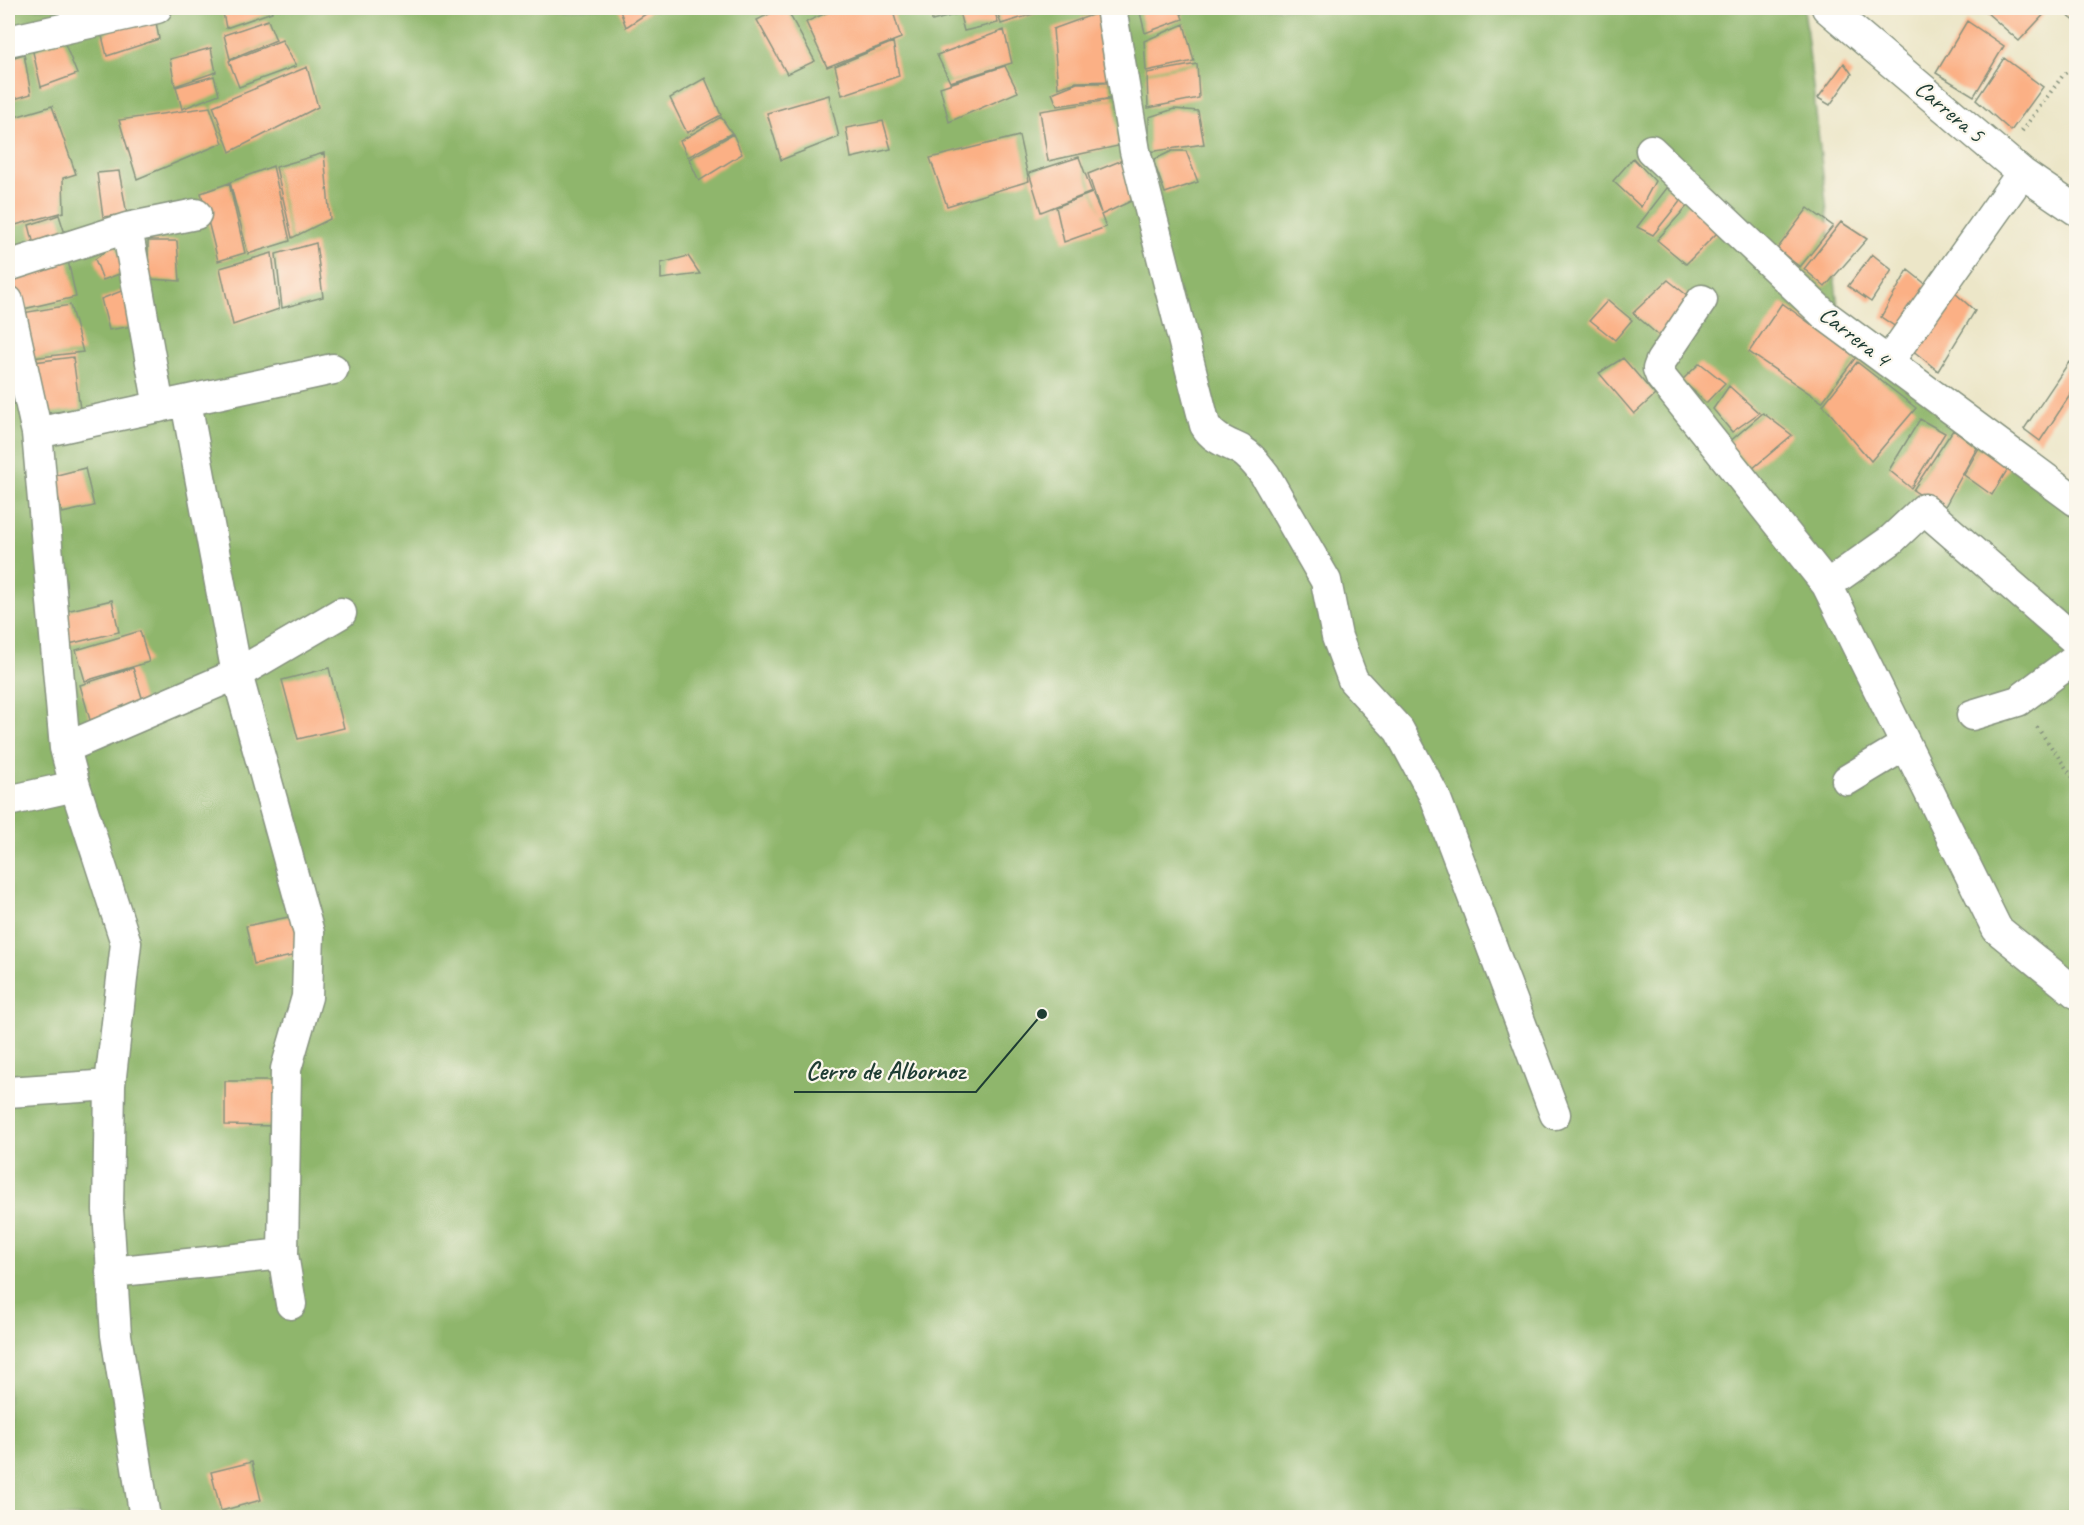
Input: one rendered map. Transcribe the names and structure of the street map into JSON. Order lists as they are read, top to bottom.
{
  "streets": {
    "street": ["Carrera 5", "Carrera 4"]
  },
  "places": ["Cerro de Albornoz"]
}
